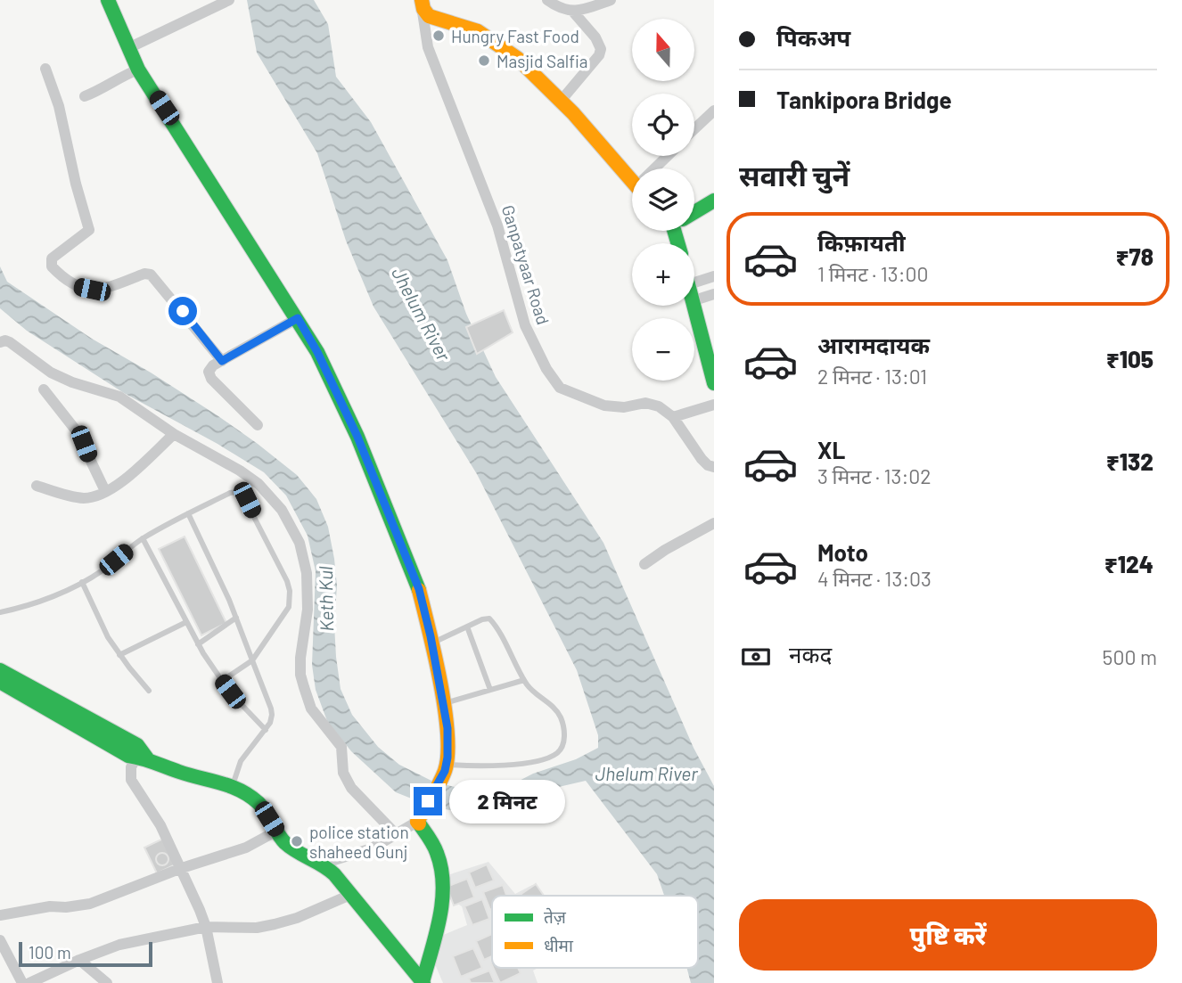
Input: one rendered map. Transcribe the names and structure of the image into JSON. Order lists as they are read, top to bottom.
{
  "streets": {
    "street": ["Ganpatyaar Road"]
  },
  "water": ["Jhelum River", "Keth Kul"],
  "places": ["Hungry Fast Food", "Masjid Salfia", "police station shaheed Gunj"],
  "legend": ["तेज़", "धीमा"],
  "scale_bar": "100 m",
  "north": "top",
  "page": {
    "banner": ["पिकअप", "Tankipora Bridge"],
    "map_buttons": ["+", "−"],
    "heading": "सवारी चुनें",
    "list": [
      {
        "name": "किफ़ायती",
        "note": "1 मिनट · 13:00",
        "value": "₹78"
      },
      {
        "name": "आरामदायक",
        "note": "2 मिनट · 13:01",
        "value": "₹105"
      },
      {
        "name": "XL",
        "note": "3 मिनट · 13:02",
        "value": "₹132"
      },
      {
        "name": "Moto",
        "note": "4 मिनट · 13:03",
        "value": "₹124"
      }
    ],
    "pay": ["नकद", "500 m"],
    "bubble": "2 मिनट",
    "buttons": "पुष्टि करें",
    "scale": "100 m"
  }
}
